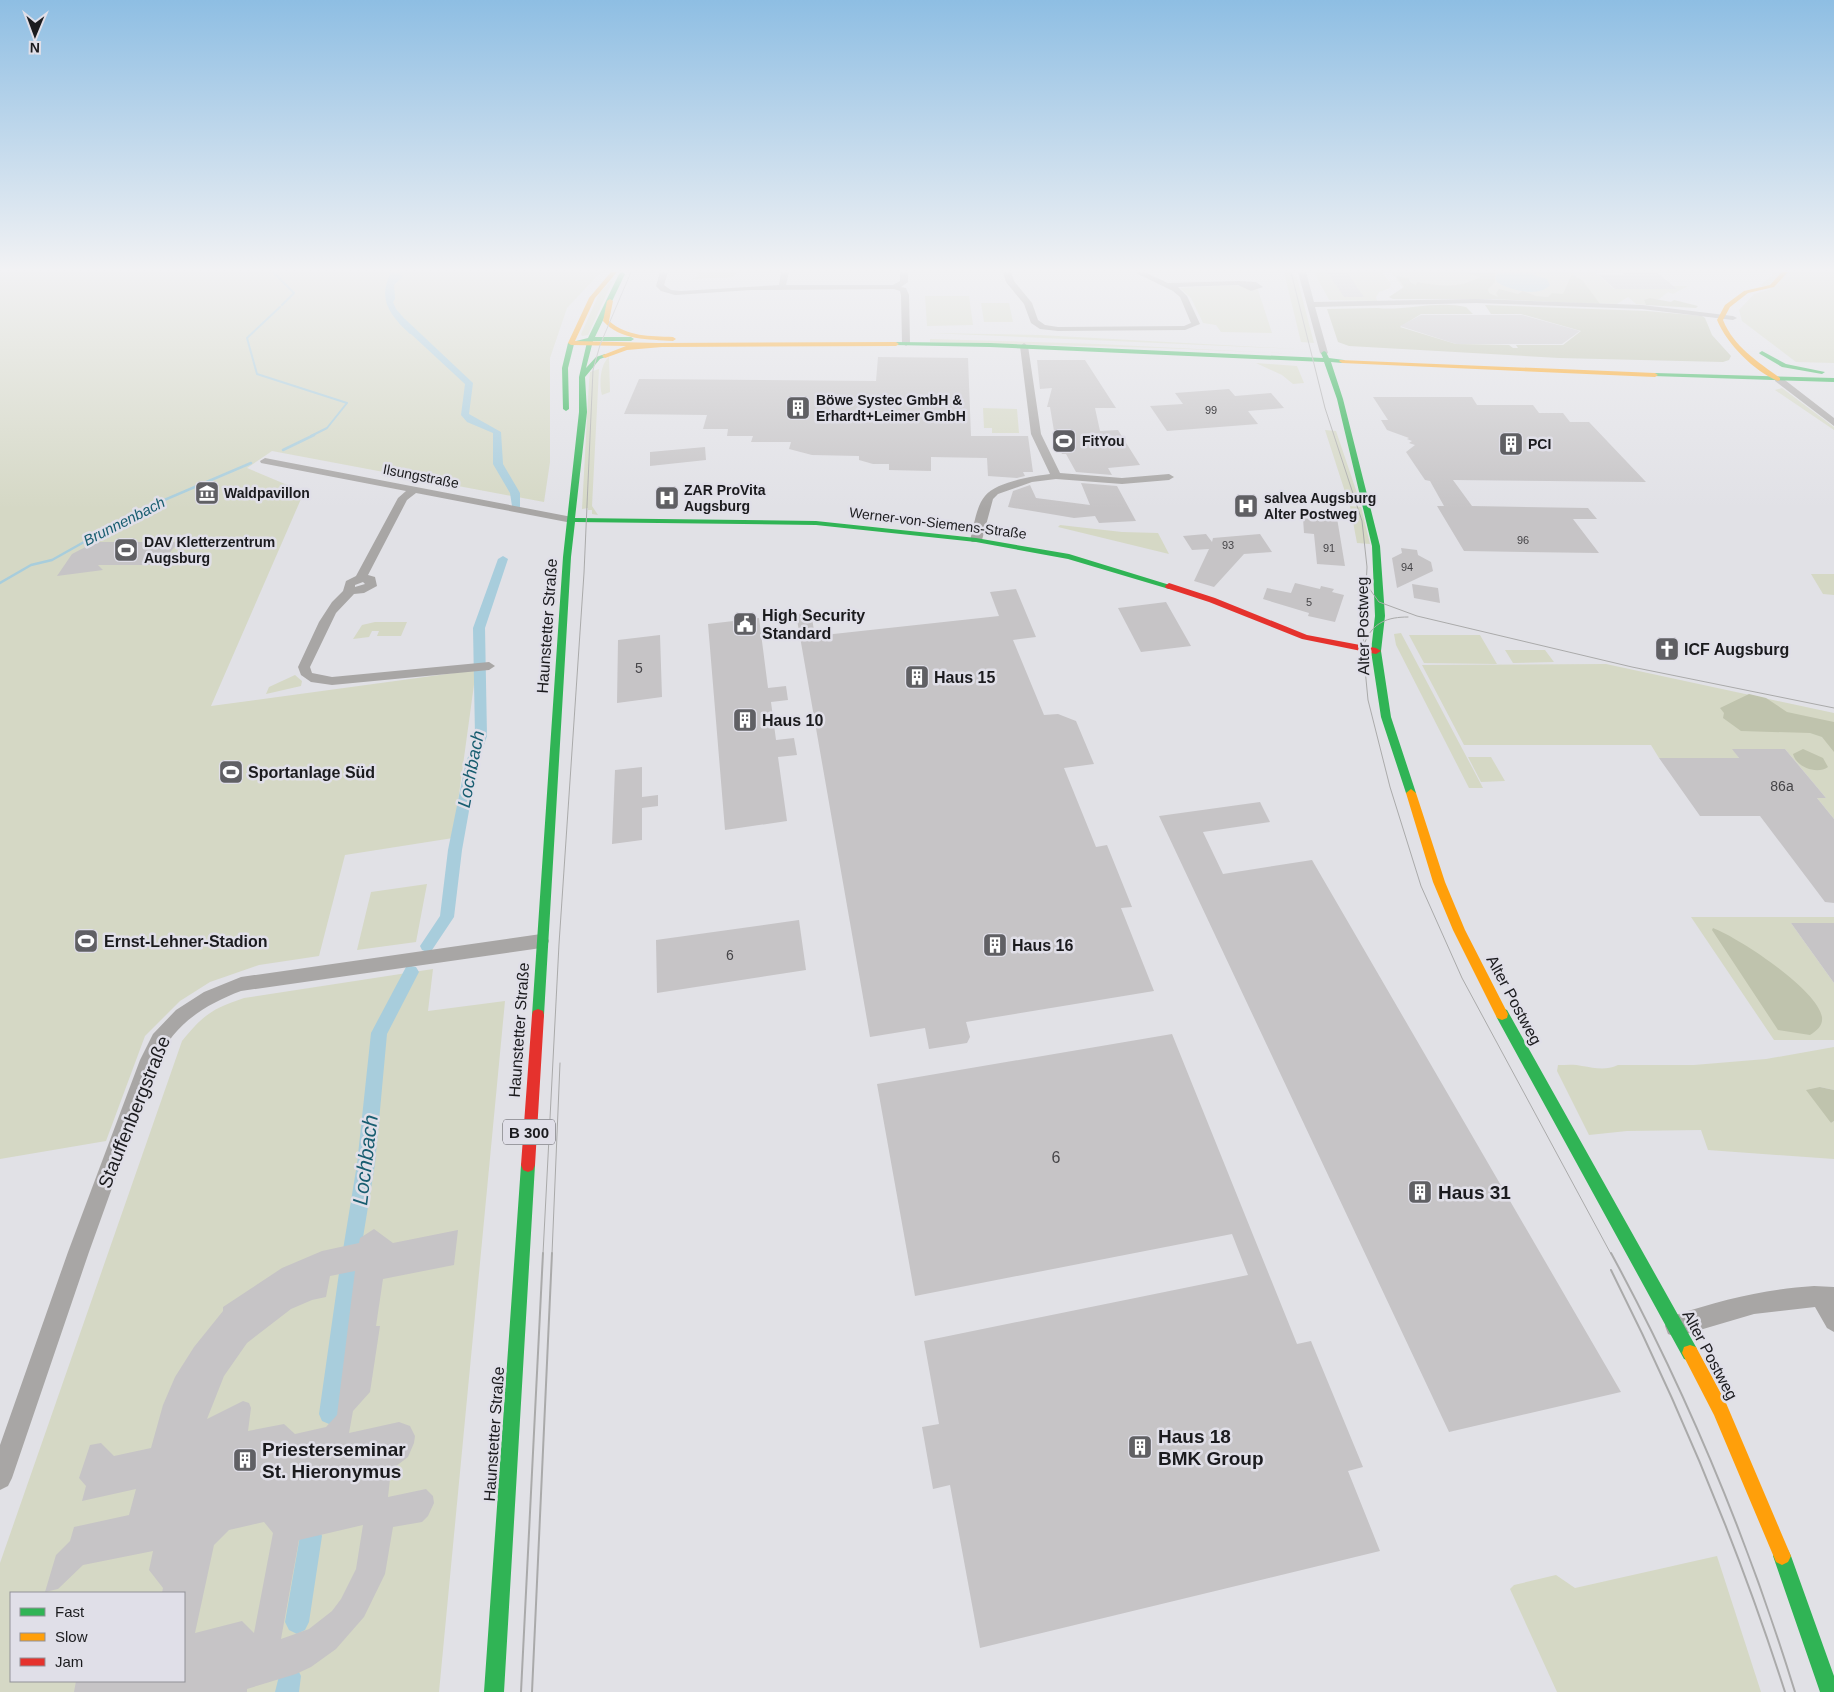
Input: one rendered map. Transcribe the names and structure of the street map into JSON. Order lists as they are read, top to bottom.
{
  "streets": {
    "main road": [
      "Werner-von-Siemens-Straße",
      "Haunstetter Straße",
      "Alter Postweg",
      "B 300"
    ],
    "street": ["Ilsungstraße", "Stauffenbergstraße"]
  },
  "crossings": [
    ["Ilsungstraße", "Werner-von-Siemens-Straße"],
    ["Ilsungstraße", "Haunstetter Straße"],
    ["Werner-von-Siemens-Straße", "Haunstetter Straße"],
    ["Werner-von-Siemens-Straße", "Alter Postweg"],
    ["Haunstetter Straße", "Stauffenbergstraße"]
  ],
  "water": ["Brunnenbach", "Lochbach"],
  "places": {
    "building": [
      "Böwe Systec GmbH & Erhardt+Leimer GmbH",
      "PCI",
      "Haus 15",
      "Haus 10",
      "Haus 16",
      "Haus 31",
      "Haus 18 BMK Group",
      "Priesterseminar St. Hieronymus"
    ],
    "sports": [
      "FitYou",
      "DAV Kletterzentrum Augsburg",
      "Sportanlage Süd",
      "Ernst-Lehner-Stadion"
    ],
    "museum": ["Waldpavillon"],
    "hospital": ["ZAR ProVita Augsburg", "salvea Augsburg Alter Postweg"],
    "public building": ["High Security Standard"],
    "church": ["ICF Augsburg"]
  },
  "house_numbers": [
    "99",
    "96",
    "93",
    "91",
    "94",
    "5",
    "5",
    "86a",
    "6",
    "6"
  ],
  "legend": ["Fast", "Slow", "Jam"],
  "north": "bottom"
}
